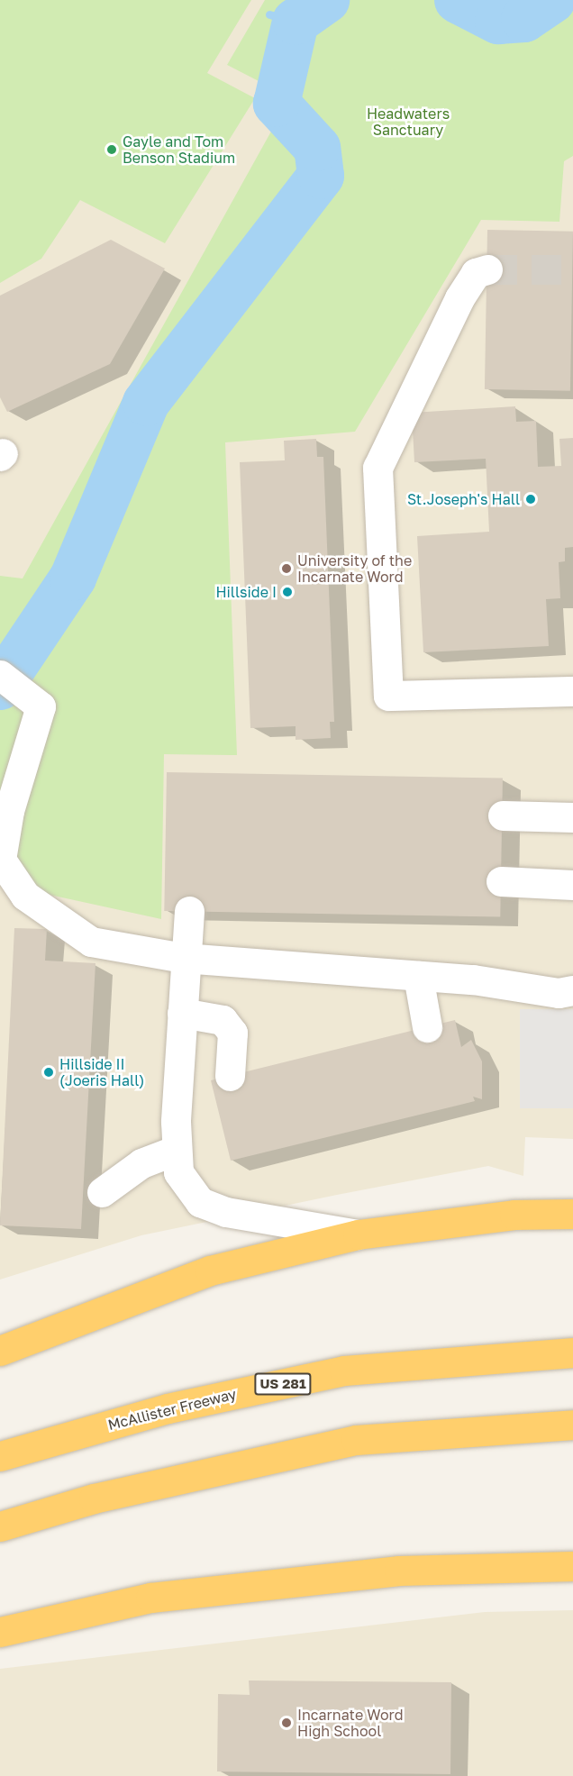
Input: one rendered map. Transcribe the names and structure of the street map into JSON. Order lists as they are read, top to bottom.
{
  "streets": {
    "highway": ["US 281", "McAllister Freeway"]
  },
  "parks": ["Headwaters Sanctuary"],
  "places": [
    "Gayle and Tom Benson Stadium",
    "St.Joseph's Hall",
    "University of the Incarnate Word",
    "Hillside I",
    "Hillside II (Joeris Hall)",
    "Incarnate Word High School"
  ]
}
